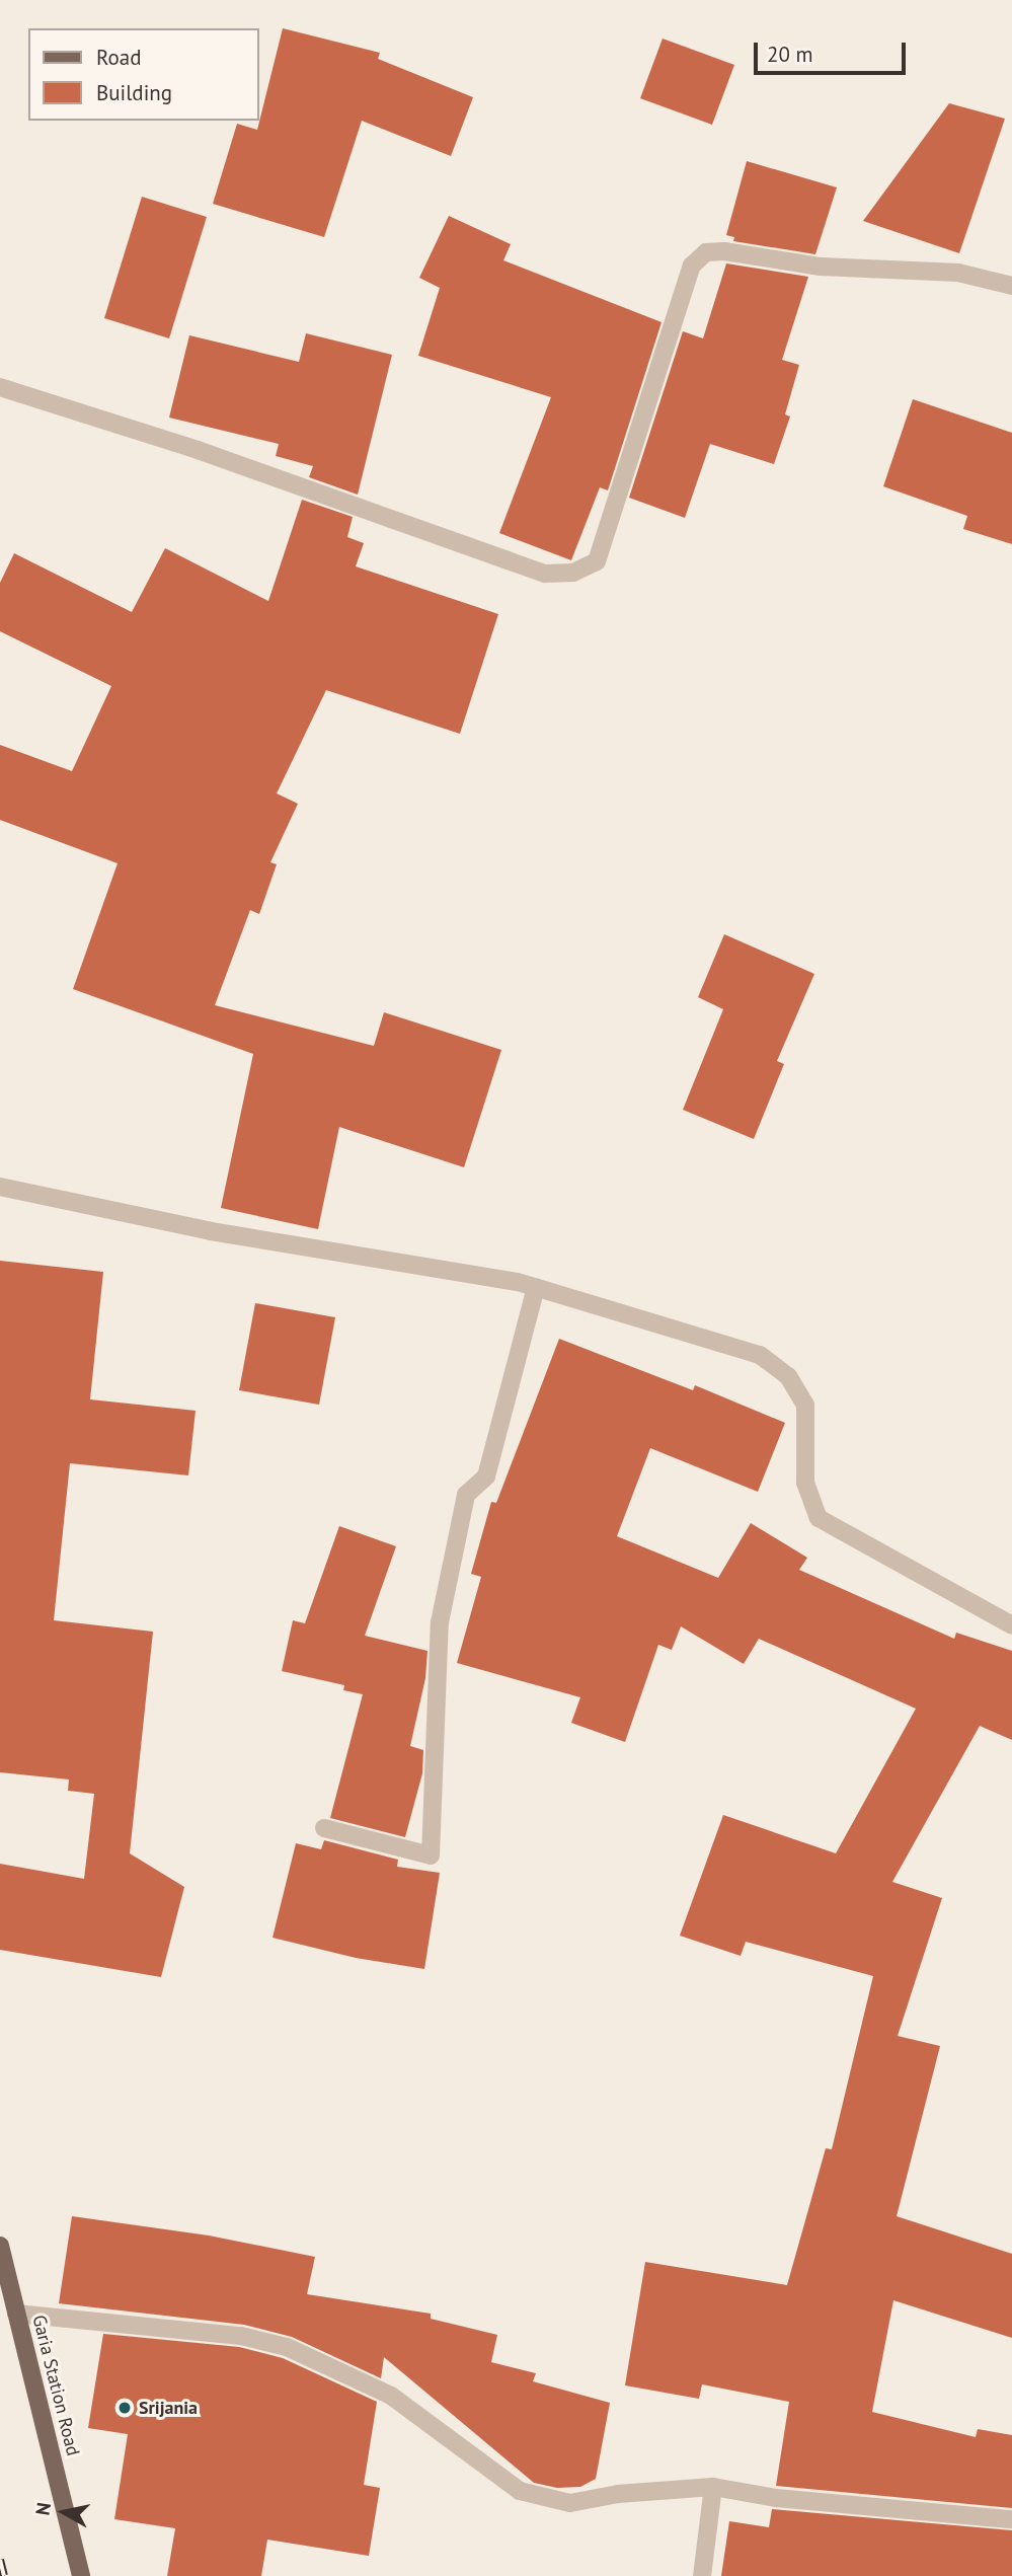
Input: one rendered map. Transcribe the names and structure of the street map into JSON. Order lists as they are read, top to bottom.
{
  "streets": {
    "main road": ["Garia Station Road"]
  },
  "places": ["Srijania"],
  "legend": ["Road", "Building"],
  "scale_bar": "20 m",
  "north": "left"
}
